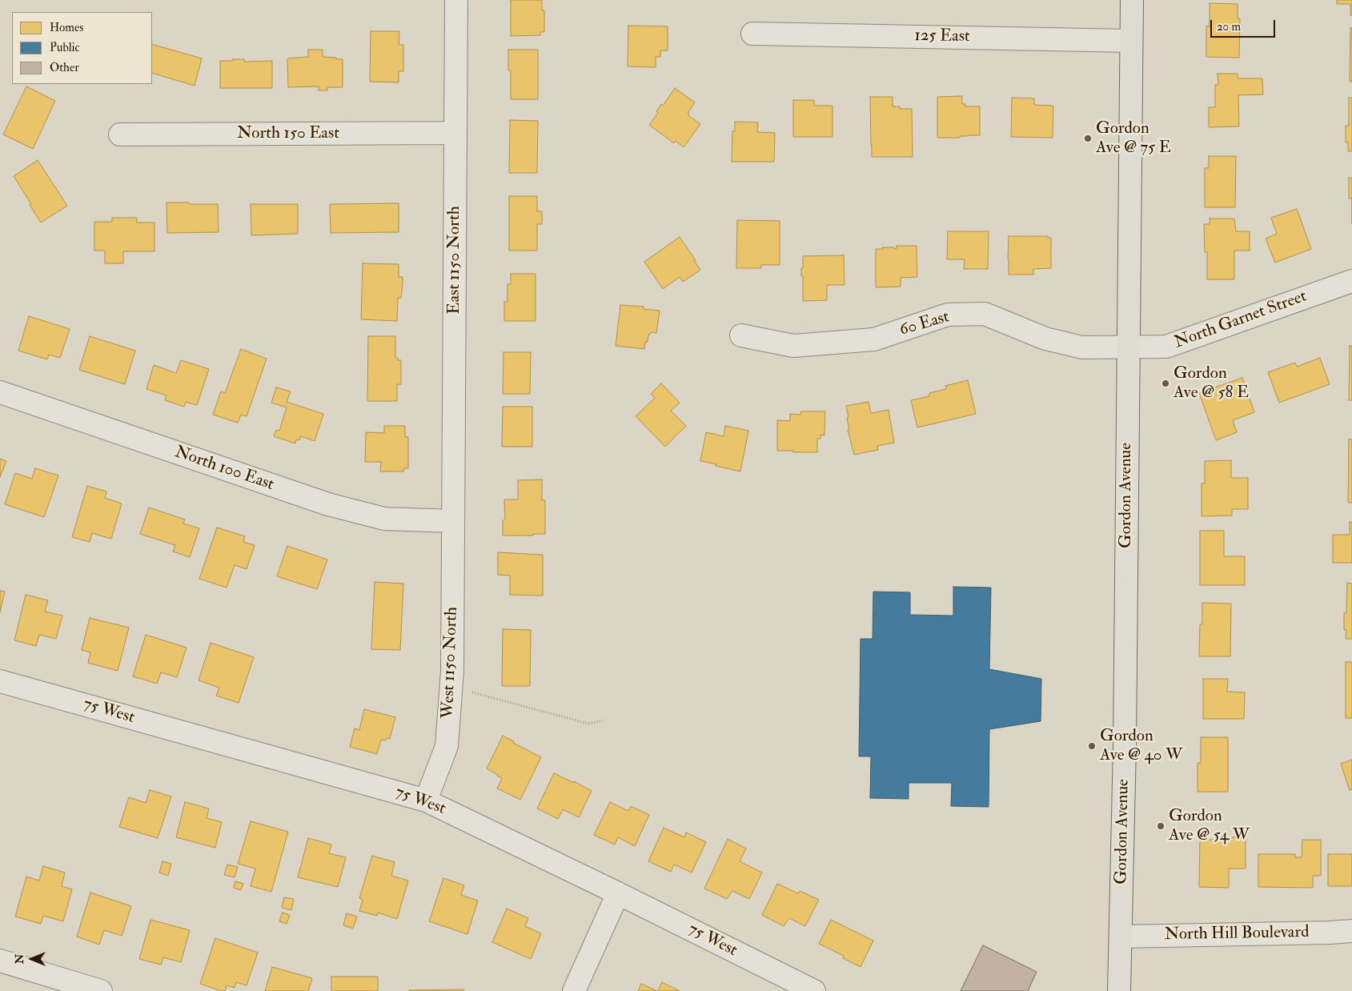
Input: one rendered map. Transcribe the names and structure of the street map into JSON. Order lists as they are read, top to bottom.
{
  "streets": {
    "main road": ["Gordon Avenue"],
    "street": [
      "125 East",
      "North 150 East",
      "East 1150 North",
      "North Garnet Street",
      "60 East",
      "North 100 East",
      "West 1150 North",
      "75 West",
      "North Hill Boulevard"
    ]
  },
  "crossings": [
    ["125 East", "Gordon Avenue"],
    ["North 150 East", "East 1150 North"],
    ["East 1150 North", "North 100 East"],
    ["East 1150 North", "West 1150 North"],
    ["North Garnet Street", "60 East"],
    ["North Garnet Street", "Gordon Avenue"],
    ["60 East", "Gordon Avenue"],
    ["North 100 East", "West 1150 North"],
    ["Gordon Avenue", "North Hill Boulevard"],
    ["West 1150 North", "75 West"]
  ],
  "places": [
    "Gordon Ave @ 75 E",
    "Gordon Ave @ 58 E",
    "Gordon Ave @ 40 W",
    "Gordon Ave @ 54 W"
  ],
  "legend": ["Homes", "Public", "Other"],
  "scale_bar": "20 m",
  "north": "left"
}
